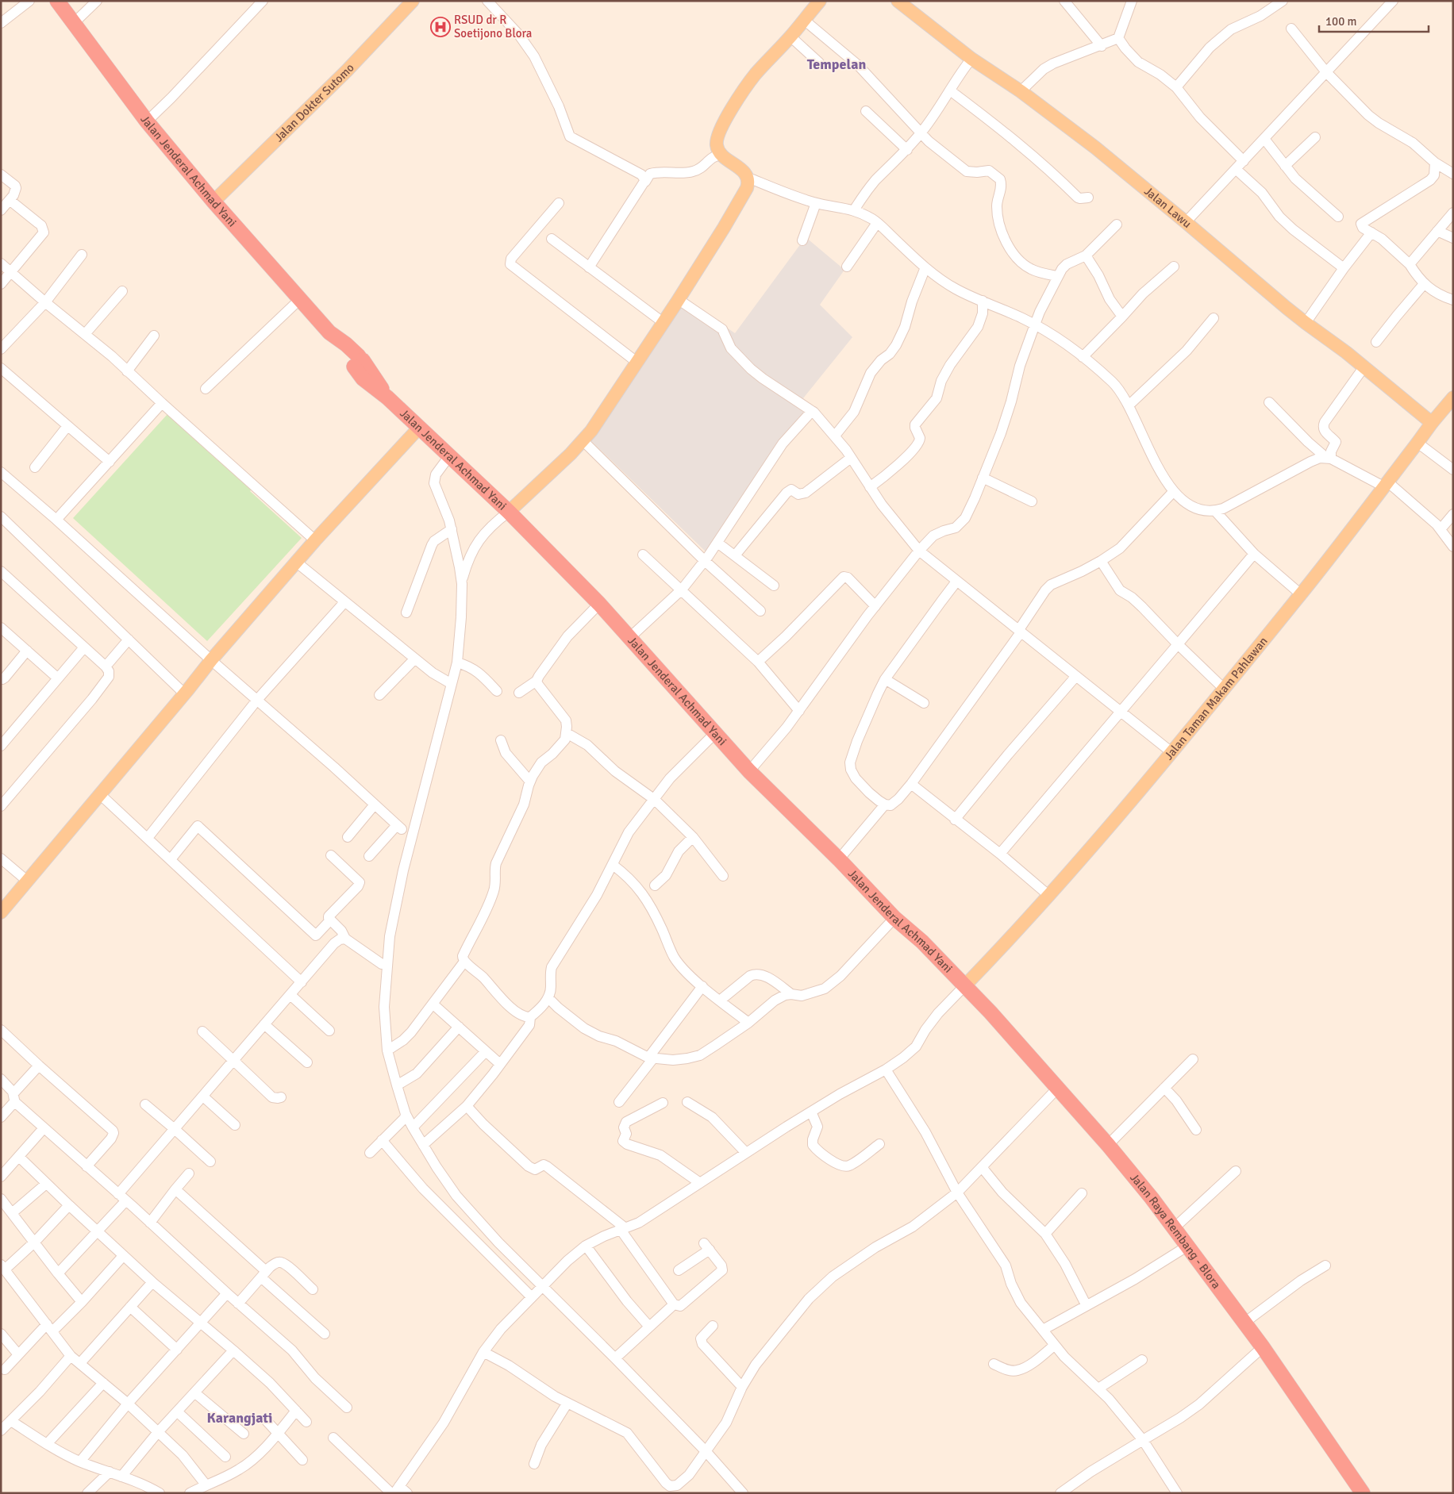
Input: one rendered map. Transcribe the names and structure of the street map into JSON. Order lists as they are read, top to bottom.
{
  "streets": {
    "highway": ["Jalan Jenderal Achmad Yani", "Jalan Raya Rembang - Blora"],
    "main road": ["Jalan Dokter Sutomo", "Jalan Lawu", "Jalan Taman Makam Pahlawan"]
  },
  "crossings": [
    ["Jalan Dokter Sutomo", "Jalan Jenderal Achmad Yani"],
    ["Jalan Jenderal Achmad Yani", "Jalan Taman Makam Pahlawan"],
    ["Jalan Jenderal Achmad Yani", "Jalan Raya Rembang - Blora"],
    ["Jalan Lawu", "Jalan Taman Makam Pahlawan"],
    ["Jalan Taman Makam Pahlawan", "Jalan Raya Rembang - Blora"]
  ],
  "districts": ["Tempelan", "Karangjati"],
  "places": {
    "hospital": ["RSUD dr R Soetijono Blora"]
  },
  "scale_bar": "100 m"
}
